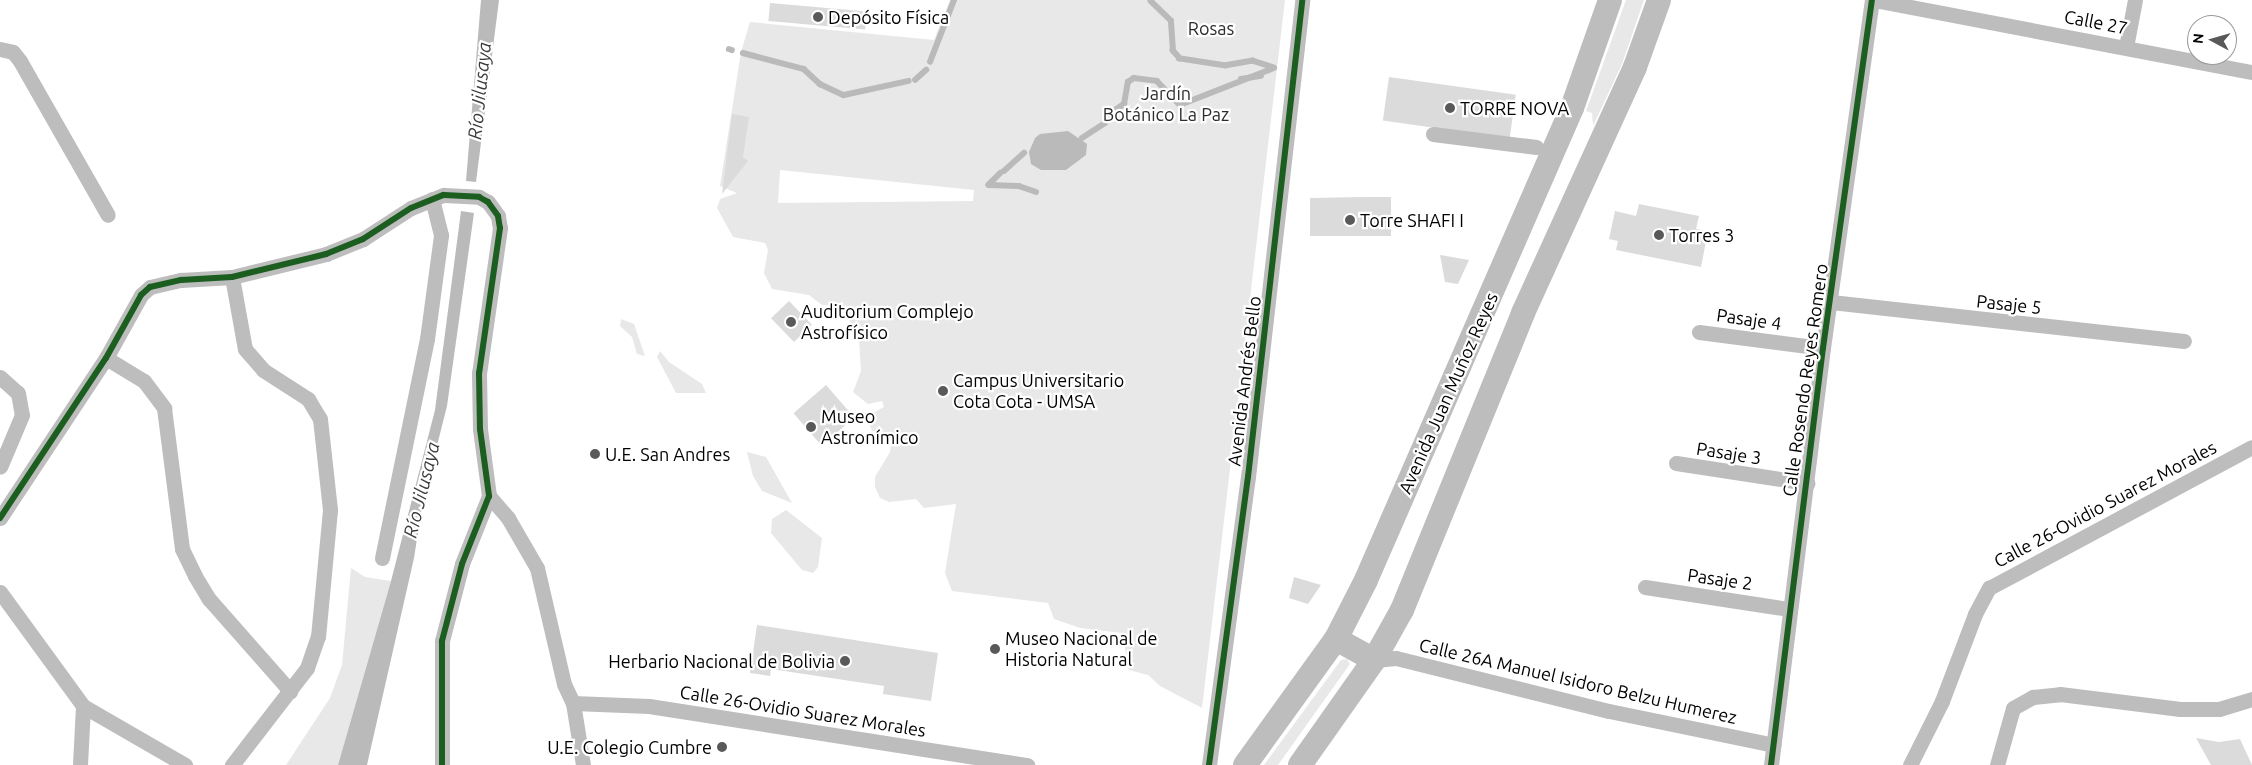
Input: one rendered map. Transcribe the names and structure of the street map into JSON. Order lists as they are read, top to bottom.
{
  "streets": {
    "main road": ["Avenida Juan Muñoz Reyes"],
    "street": [
      "Calle 27",
      "Pasaje 5",
      "Pasaje 4",
      "Calle Rosendo Reyes Romero",
      "Avenida Andrés Bello",
      "Pasaje 3",
      "Calle 26-Ovidio Suarez Morales",
      "Pasaje 2",
      "Calle 26A Manuel Isidoro Belzu Humerez"
    ]
  },
  "crossings": [
    ["Calle 27", "Calle Rosendo Reyes Romero"],
    ["Pasaje 5", "Calle Rosendo Reyes Romero"],
    ["Pasaje 4", "Calle Rosendo Reyes Romero"],
    ["Calle Rosendo Reyes Romero", "Pasaje 3"],
    ["Calle Rosendo Reyes Romero", "Pasaje 2"],
    ["Calle Rosendo Reyes Romero", "Calle 26A Manuel Isidoro Belzu Humerez"],
    ["Avenida Juan Muñoz Reyes", "Calle 26A Manuel Isidoro Belzu Humerez"]
  ],
  "water": ["Río Jilusaya"],
  "parks": ["Rosas", "Jardín Botánico La Paz"],
  "places": [
    "Depósito Física",
    "TORRE NOVA",
    "Torre SHAFI I",
    "Torres 3",
    "Auditorium Complejo Astrofísico",
    "Campus Universitario Cota Cota - UMSA",
    "Museo Astronímico",
    "U.E. San Andres",
    "Museo Nacional de Historia Natural",
    "Herbario Nacional de Bolivia",
    "U.E. Colegio Cumbre"
  ],
  "north": "left"
}
